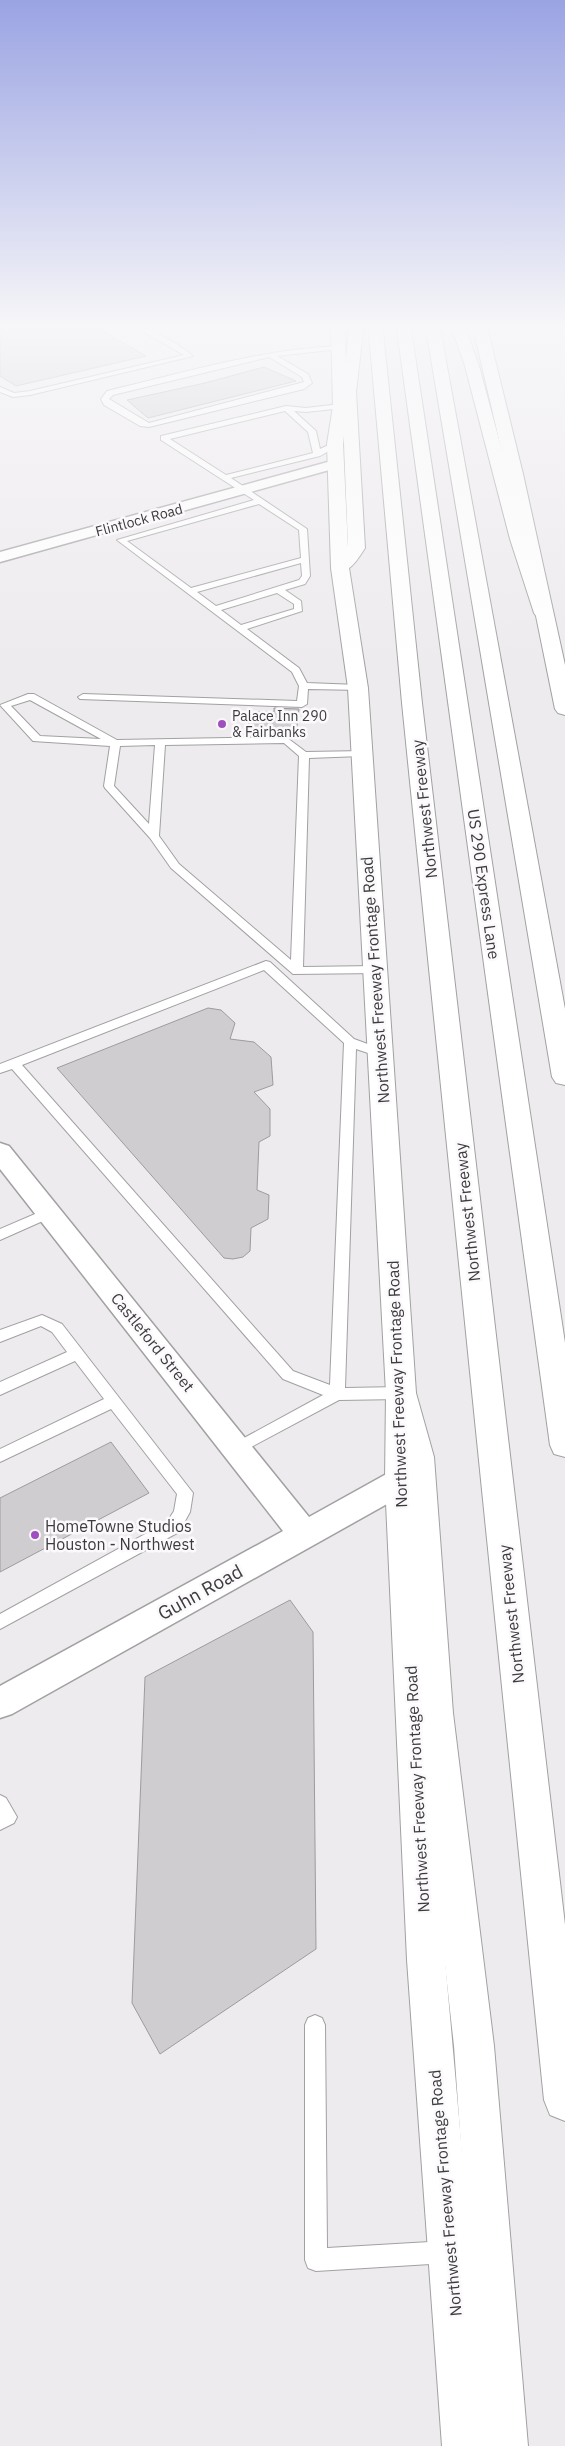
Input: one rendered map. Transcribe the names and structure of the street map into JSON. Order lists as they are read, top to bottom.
{
  "streets": {
    "main road": ["Northwest Freeway", "US 290 Express Lane", "Northwest Freeway Frontage Road"],
    "street": ["Flintlock Road", "Castleford Street", "Guhn Road"]
  },
  "crossings": [
    ["Flintlock Road", "Northwest Freeway Frontage Road"],
    ["Northwest Freeway Frontage Road", "Guhn Road"],
    ["Castleford Street", "Guhn Road"]
  ],
  "places": ["Palace Inn 290 & Fairbanks", "HomeTowne Studios Houston - Northwest"]
}
